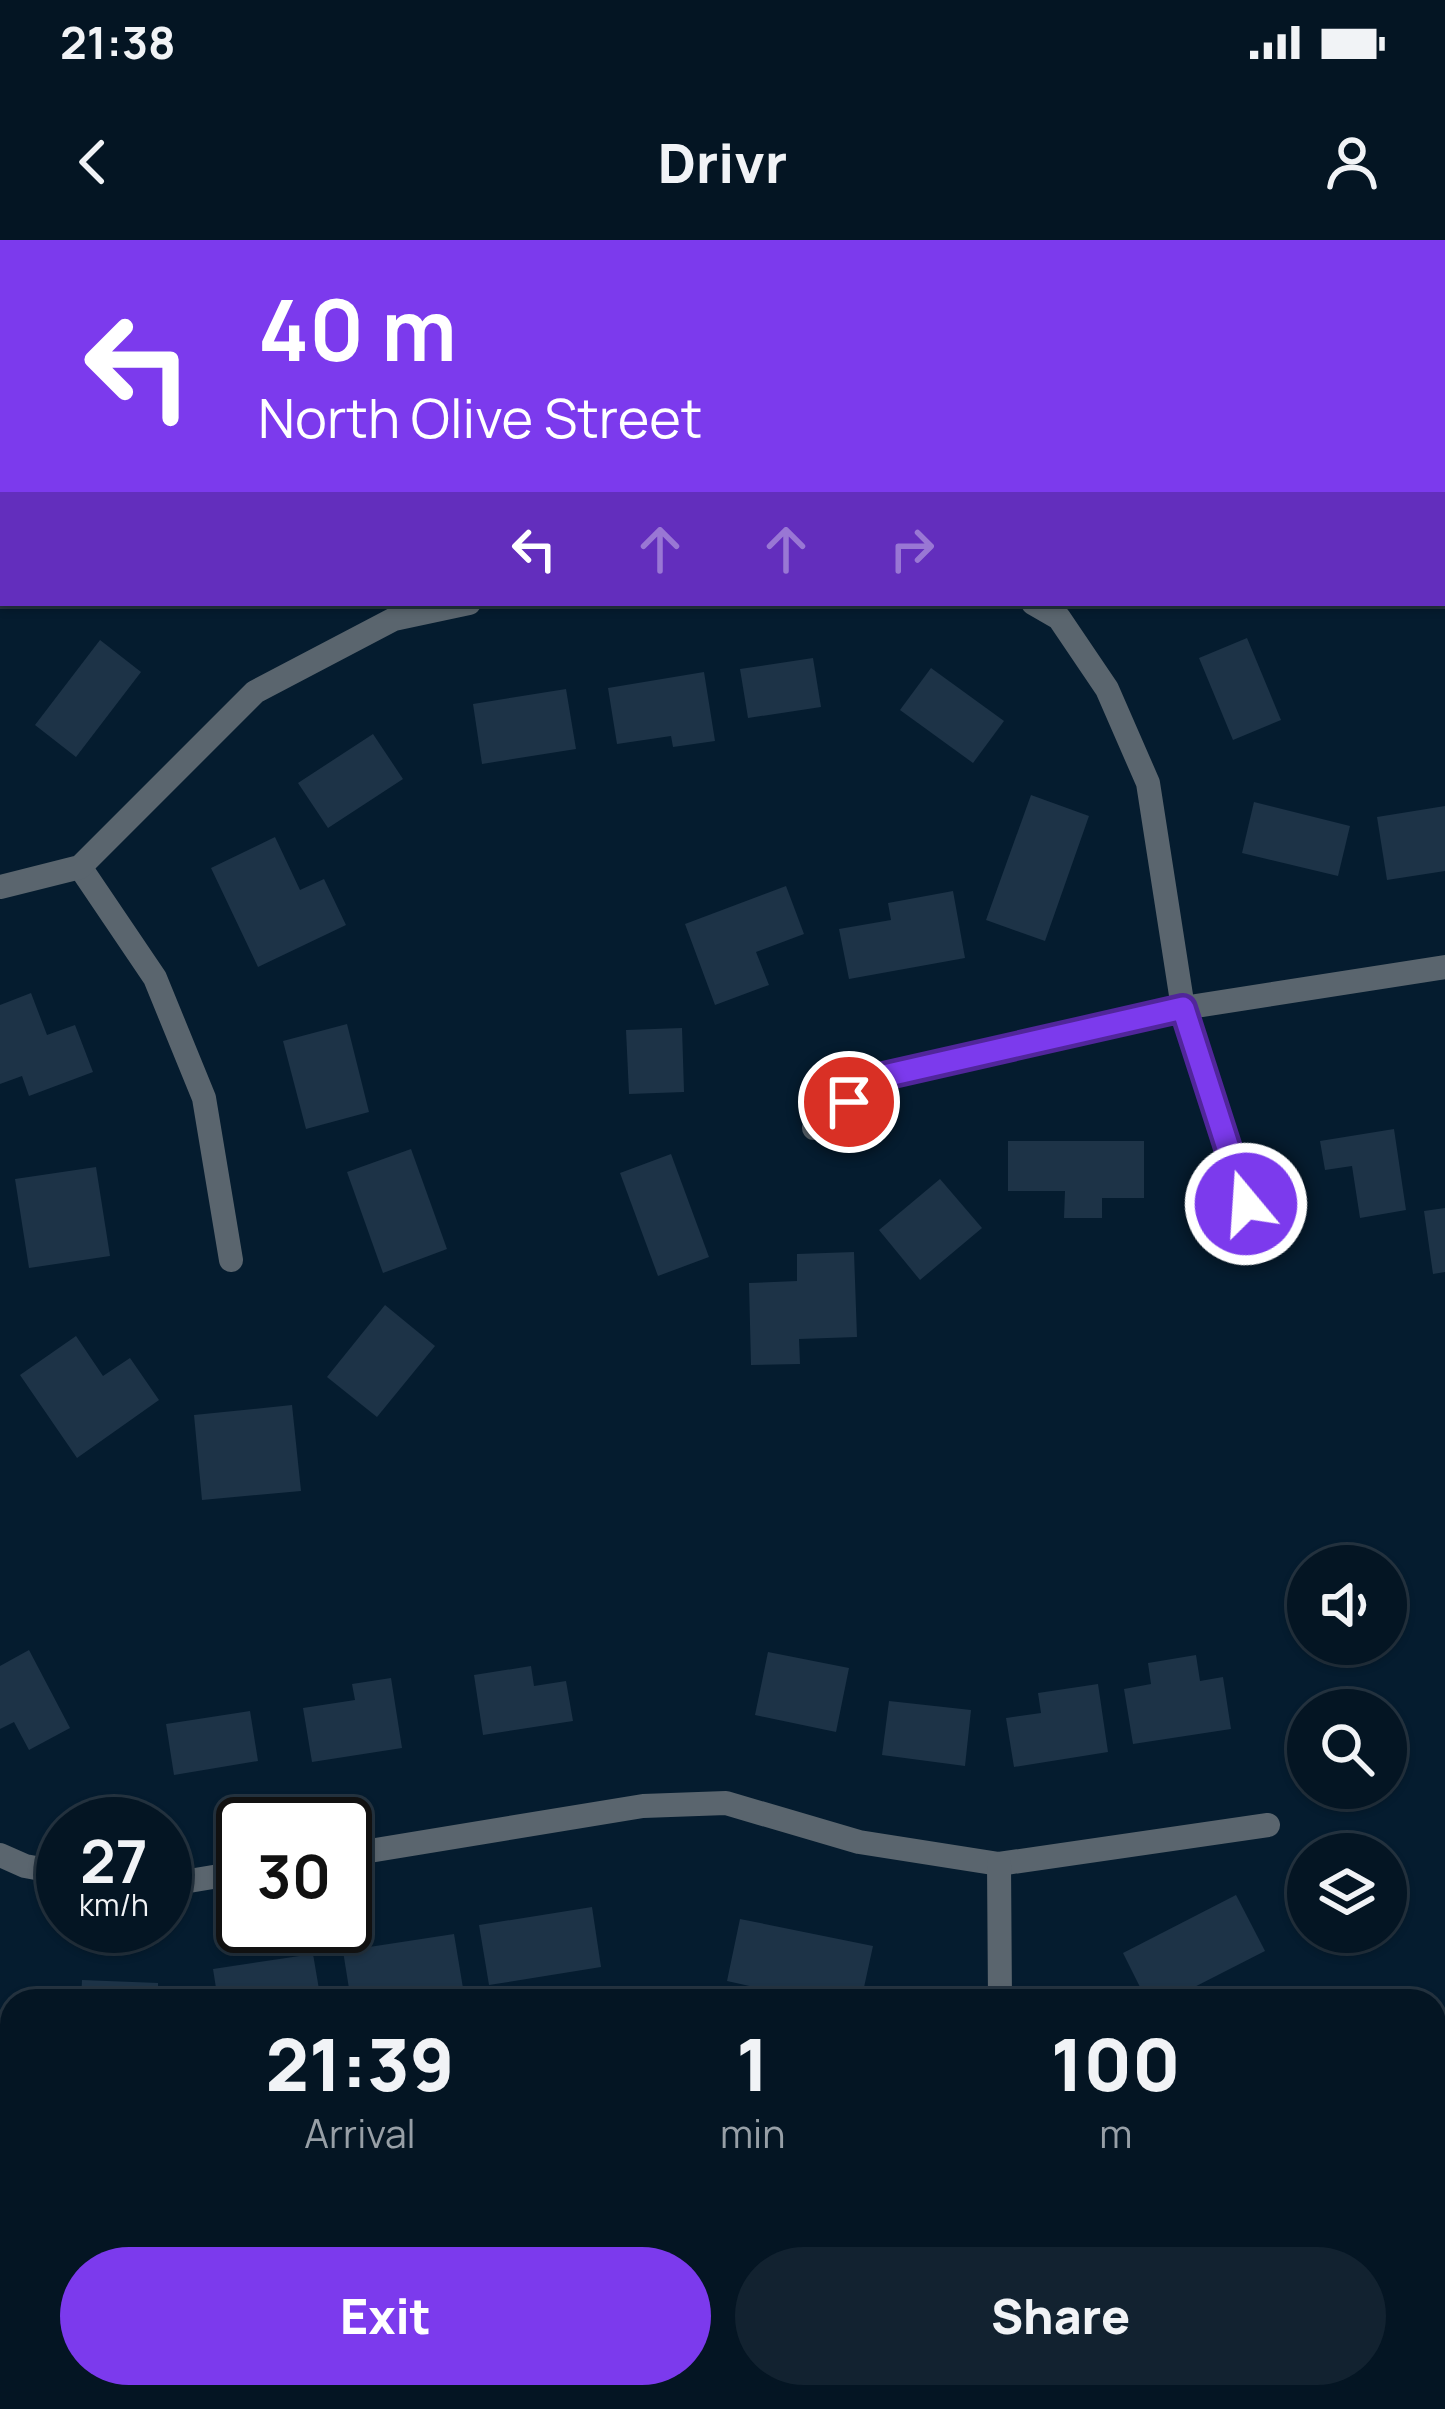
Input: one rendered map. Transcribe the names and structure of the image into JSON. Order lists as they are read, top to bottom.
{
  "page": {
    "status": "21:38",
    "header": "Drivr",
    "turn": ["40 m", "North Olive Street"],
    "speed": "27 km/h",
    "limit": "30",
    "eta": [
      "21:39",
      "Arrival",
      "1",
      "min",
      "100",
      "m"
    ],
    "buttons": ["Exit", "Share"]
  }
}
